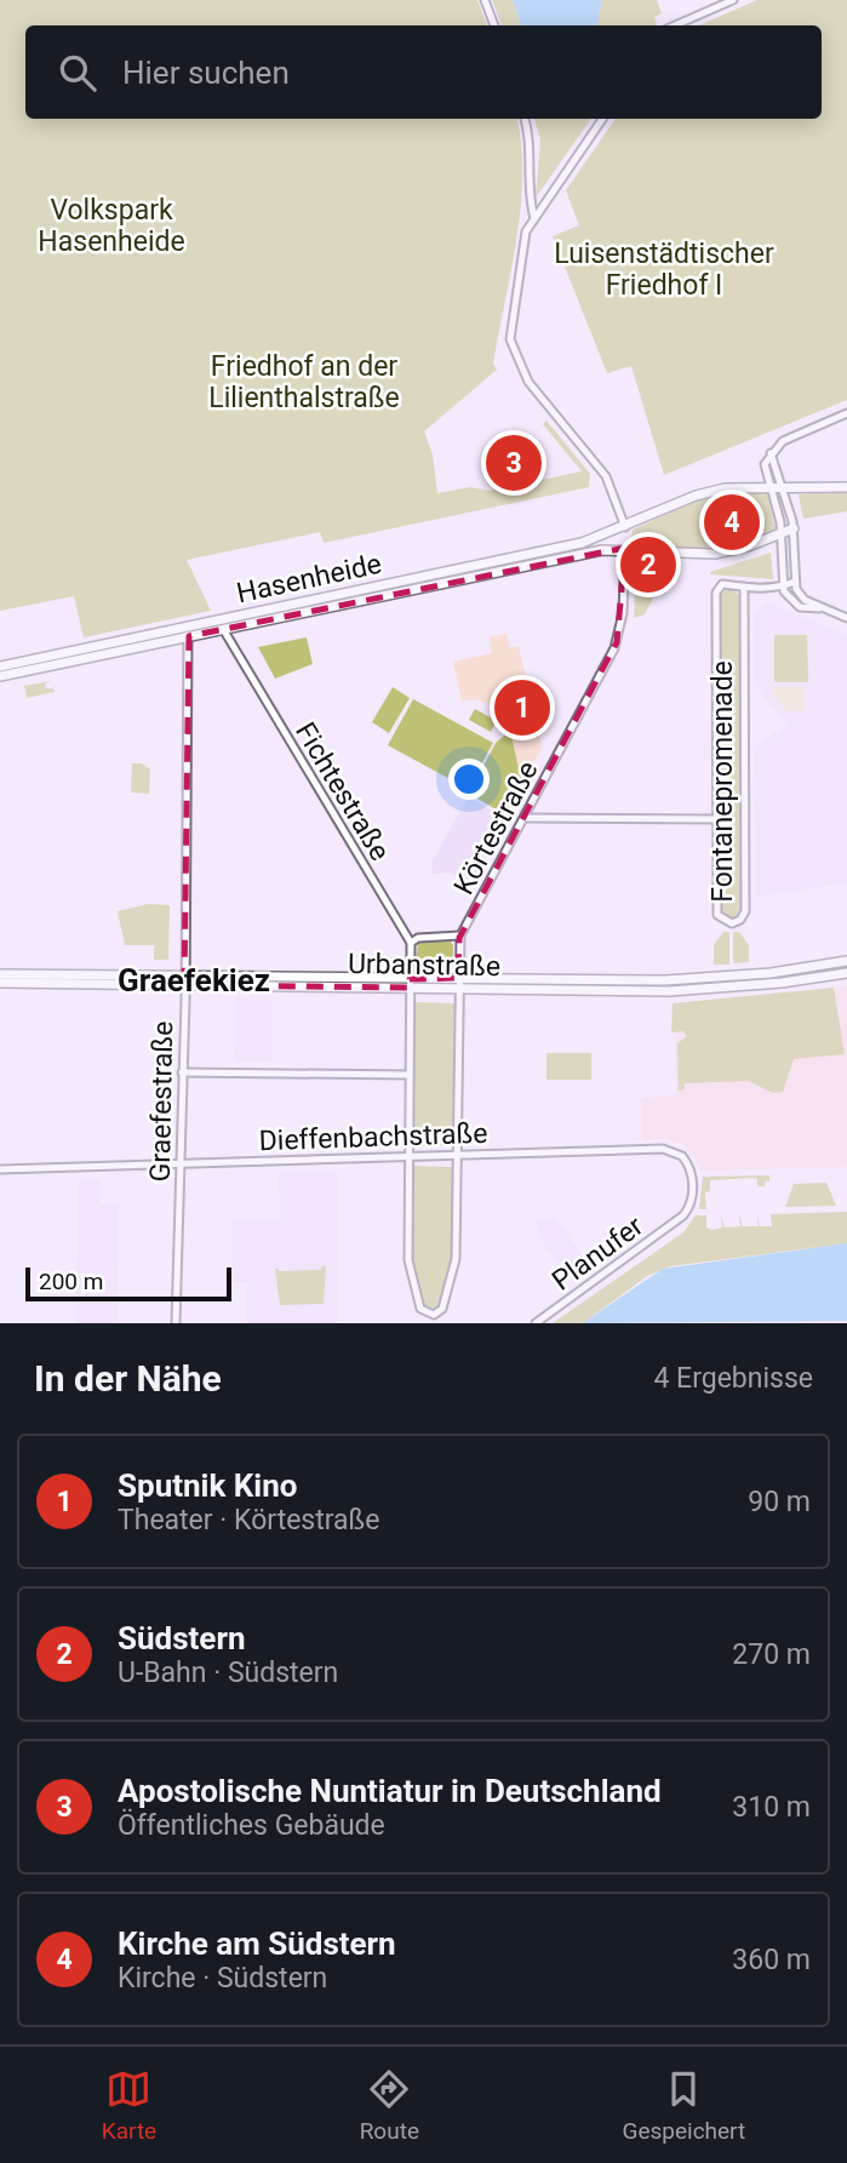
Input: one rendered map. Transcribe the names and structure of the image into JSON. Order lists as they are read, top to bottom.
{
  "streets": {
    "main road": ["Hasenheide", "Urbanstraße"],
    "street": [
      "Fontanepromenade",
      "Fichtestraße",
      "Körtestraße",
      "Graefestraße",
      "Dieffenbachstraße",
      "Planufer"
    ]
  },
  "crossings": [
    ["Hasenheide", "Fichtestraße"],
    ["Hasenheide", "Körtestraße"],
    ["Hasenheide", "Graefestraße"],
    ["Fichtestraße", "Körtestraße"],
    ["Körtestraße", "Urbanstraße"],
    ["Körtestraße", "Dieffenbachstraße"],
    ["Urbanstraße", "Graefestraße"],
    ["Graefestraße", "Dieffenbachstraße"],
    ["Dieffenbachstraße", "Planufer"]
  ],
  "districts": ["Graefekiez"],
  "parks": ["Volkspark Hasenheide", "Luisenstädtischer Friedhof I", "Friedhof an der Lilienthalstraße"],
  "scale_bar": "200 m",
  "page": {
    "search": "Hier suchen",
    "pins": [
      "3",
      "4",
      "2",
      "1"
    ],
    "scale": "200 m",
    "heading": ["In der Nähe", "4 Ergebnisse"],
    "list": [
      {
        "mark": "1",
        "name": "Sputnik Kino",
        "note": "Theater · Körtestraße",
        "value": "90 m"
      },
      {
        "mark": "2",
        "name": "Südstern",
        "note": "U-Bahn · Südstern",
        "value": "270 m"
      },
      {
        "mark": "3",
        "name": "Apostolische Nuntiatur in Deutschland",
        "note": "Öffentliches Gebäude",
        "value": "310 m"
      },
      {
        "mark": "4",
        "name": "Kirche am Südstern",
        "note": "Kirche · Südstern",
        "value": "360 m"
      }
    ],
    "nav": ["Karte", "Route", "Gespeichert"]
  }
}
